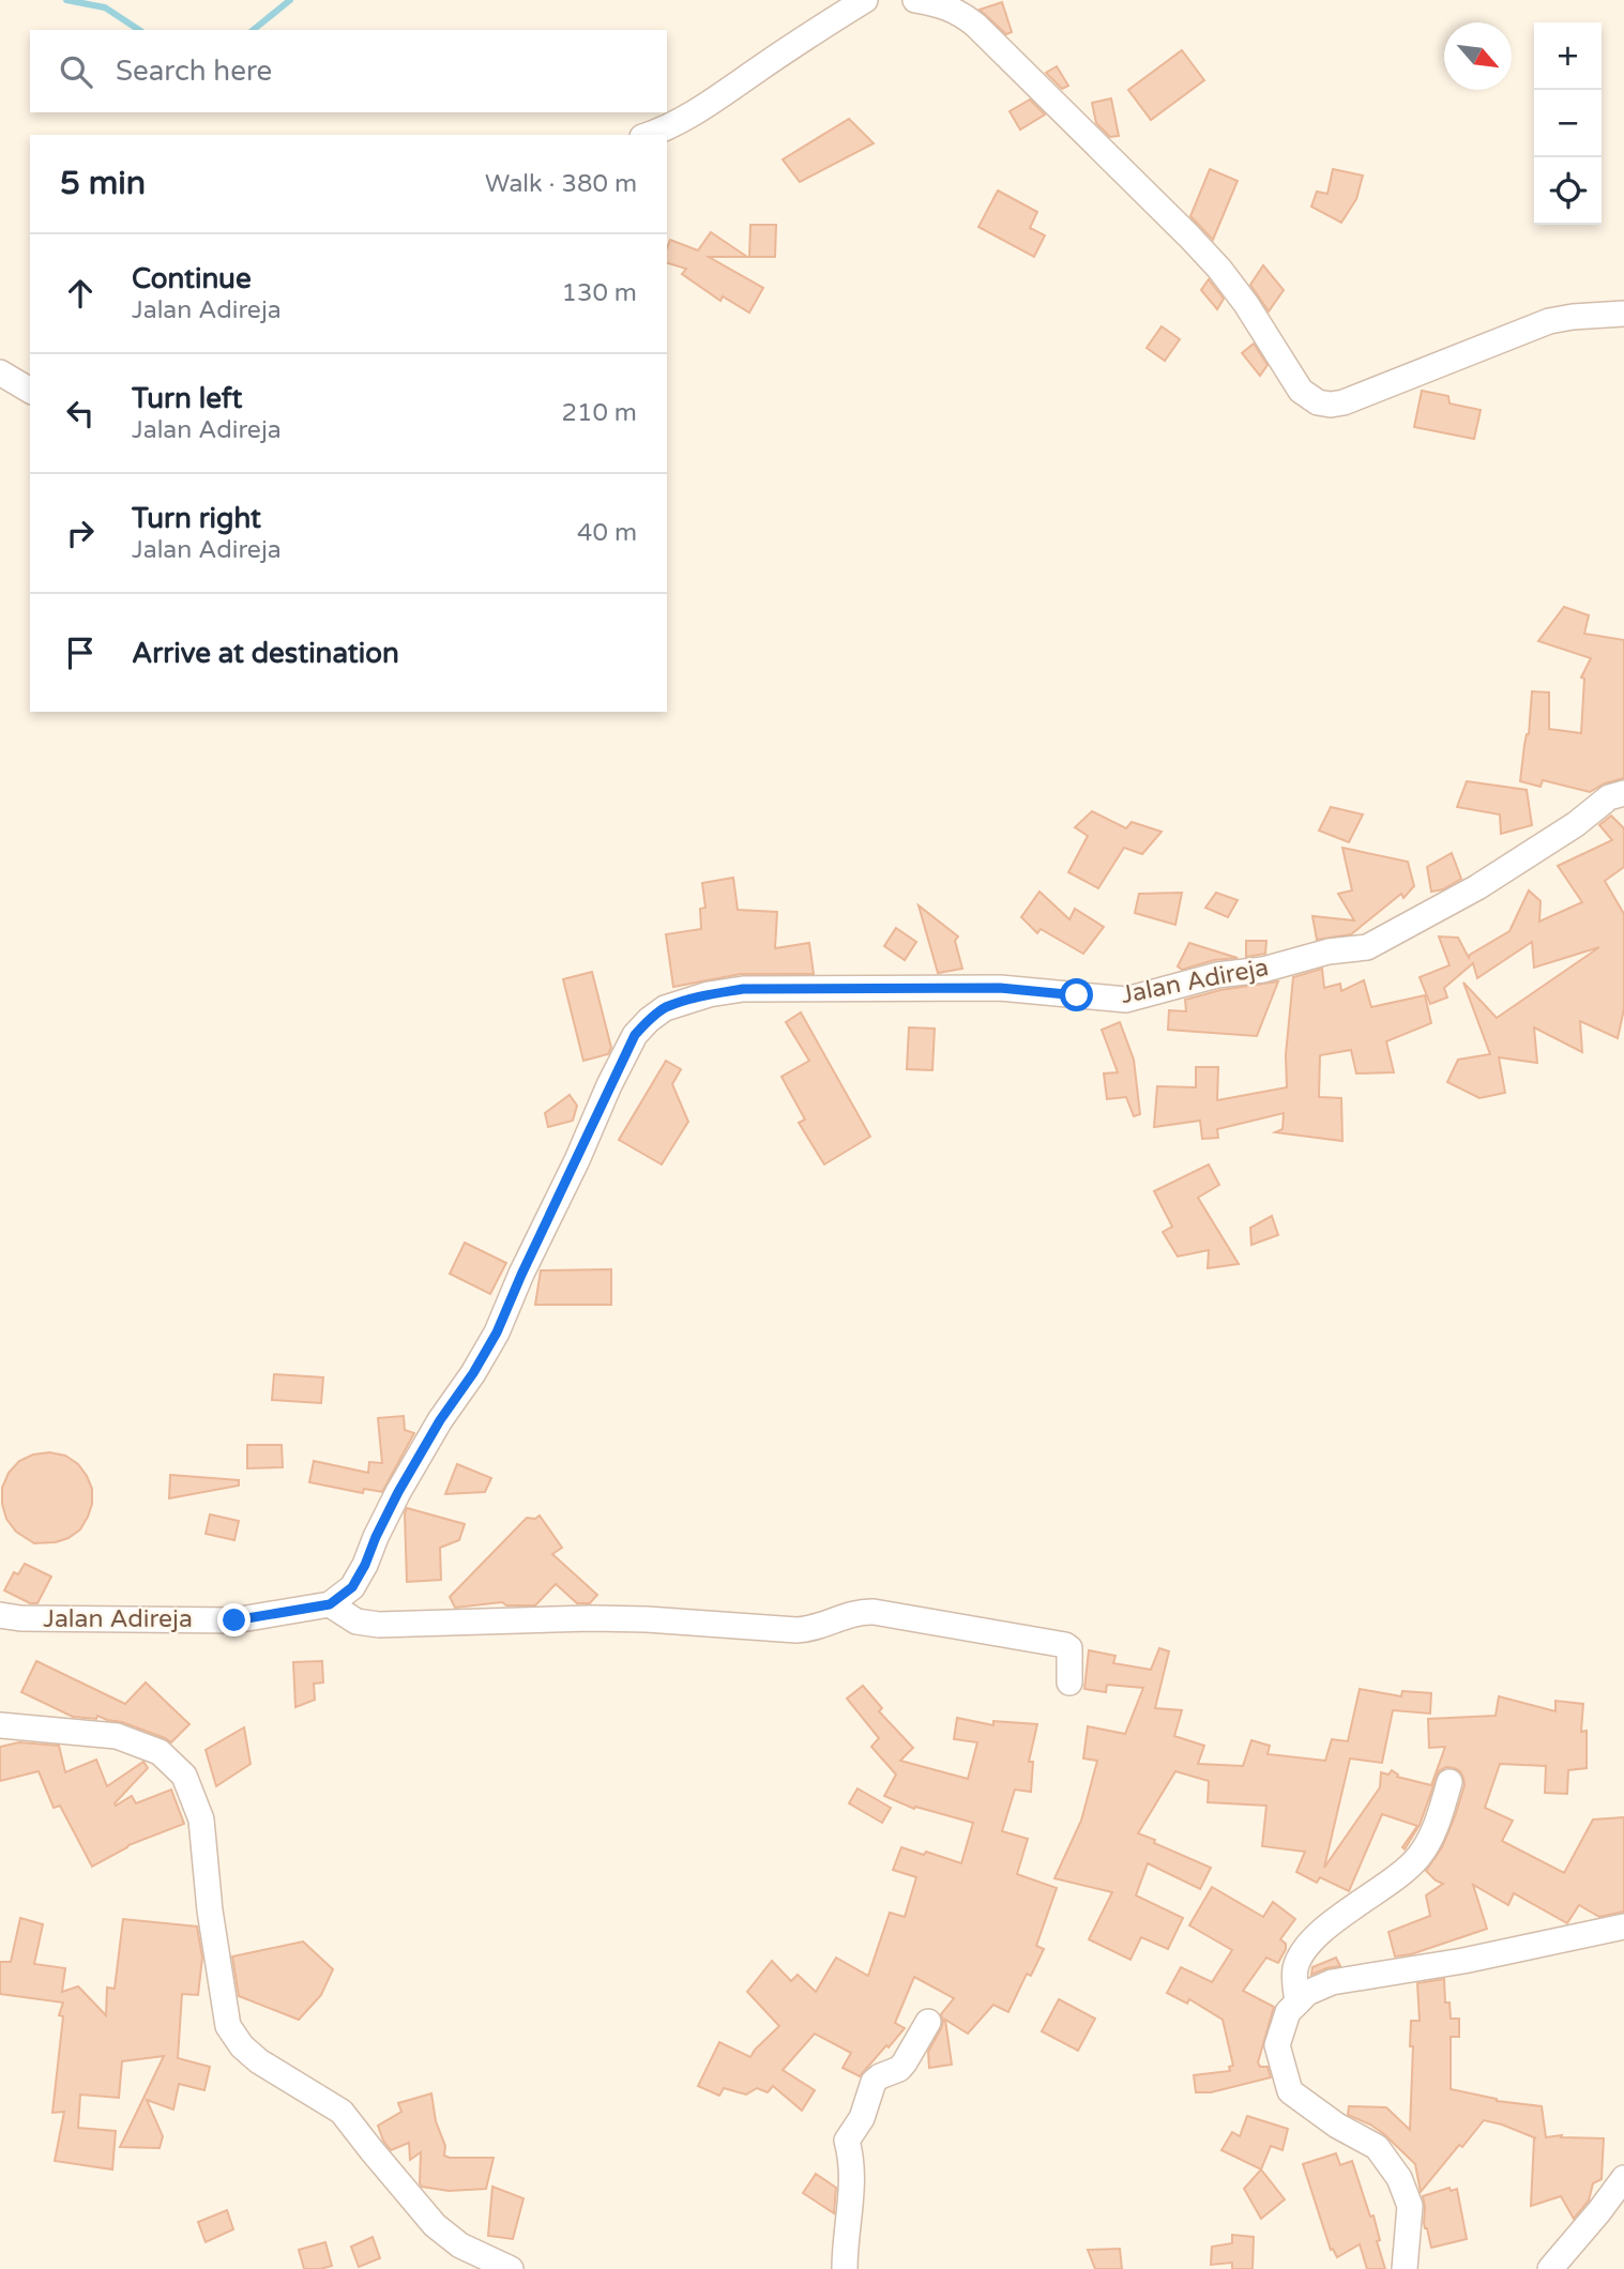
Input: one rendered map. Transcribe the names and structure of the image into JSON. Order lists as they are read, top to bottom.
{
  "streets": {
    "street": ["Jalan Adireja"]
  },
  "north": "bottom right",
  "page": {
    "map_buttons": ["+", "−"],
    "search": "Search here",
    "heading": ["5 min", "Walk · 380 m"],
    "list": [
      ["Continue", "Jalan Adireja", "130 m"],
      ["Turn left", "Jalan Adireja", "210 m"],
      ["Turn right", "Jalan Adireja", "40 m"],
      "Arrive at destination"
    ]
  }
}
